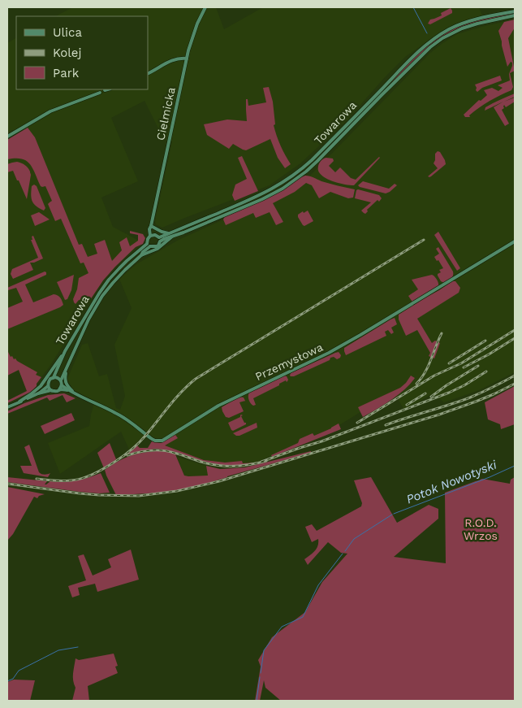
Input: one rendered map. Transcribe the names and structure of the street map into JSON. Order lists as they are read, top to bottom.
{
  "streets": {
    "street": ["Cielmicka", "Towarowa", "Przemysłowa"]
  },
  "crossings": [
    ["Cielmicka", "Towarowa"],
    ["Towarowa", "Przemysłowa"]
  ],
  "water": ["Potok Nowotyski"],
  "parks": ["R.O.D. Wrzos"],
  "legend": ["Ulica", "Kolej", "Park"]
}
